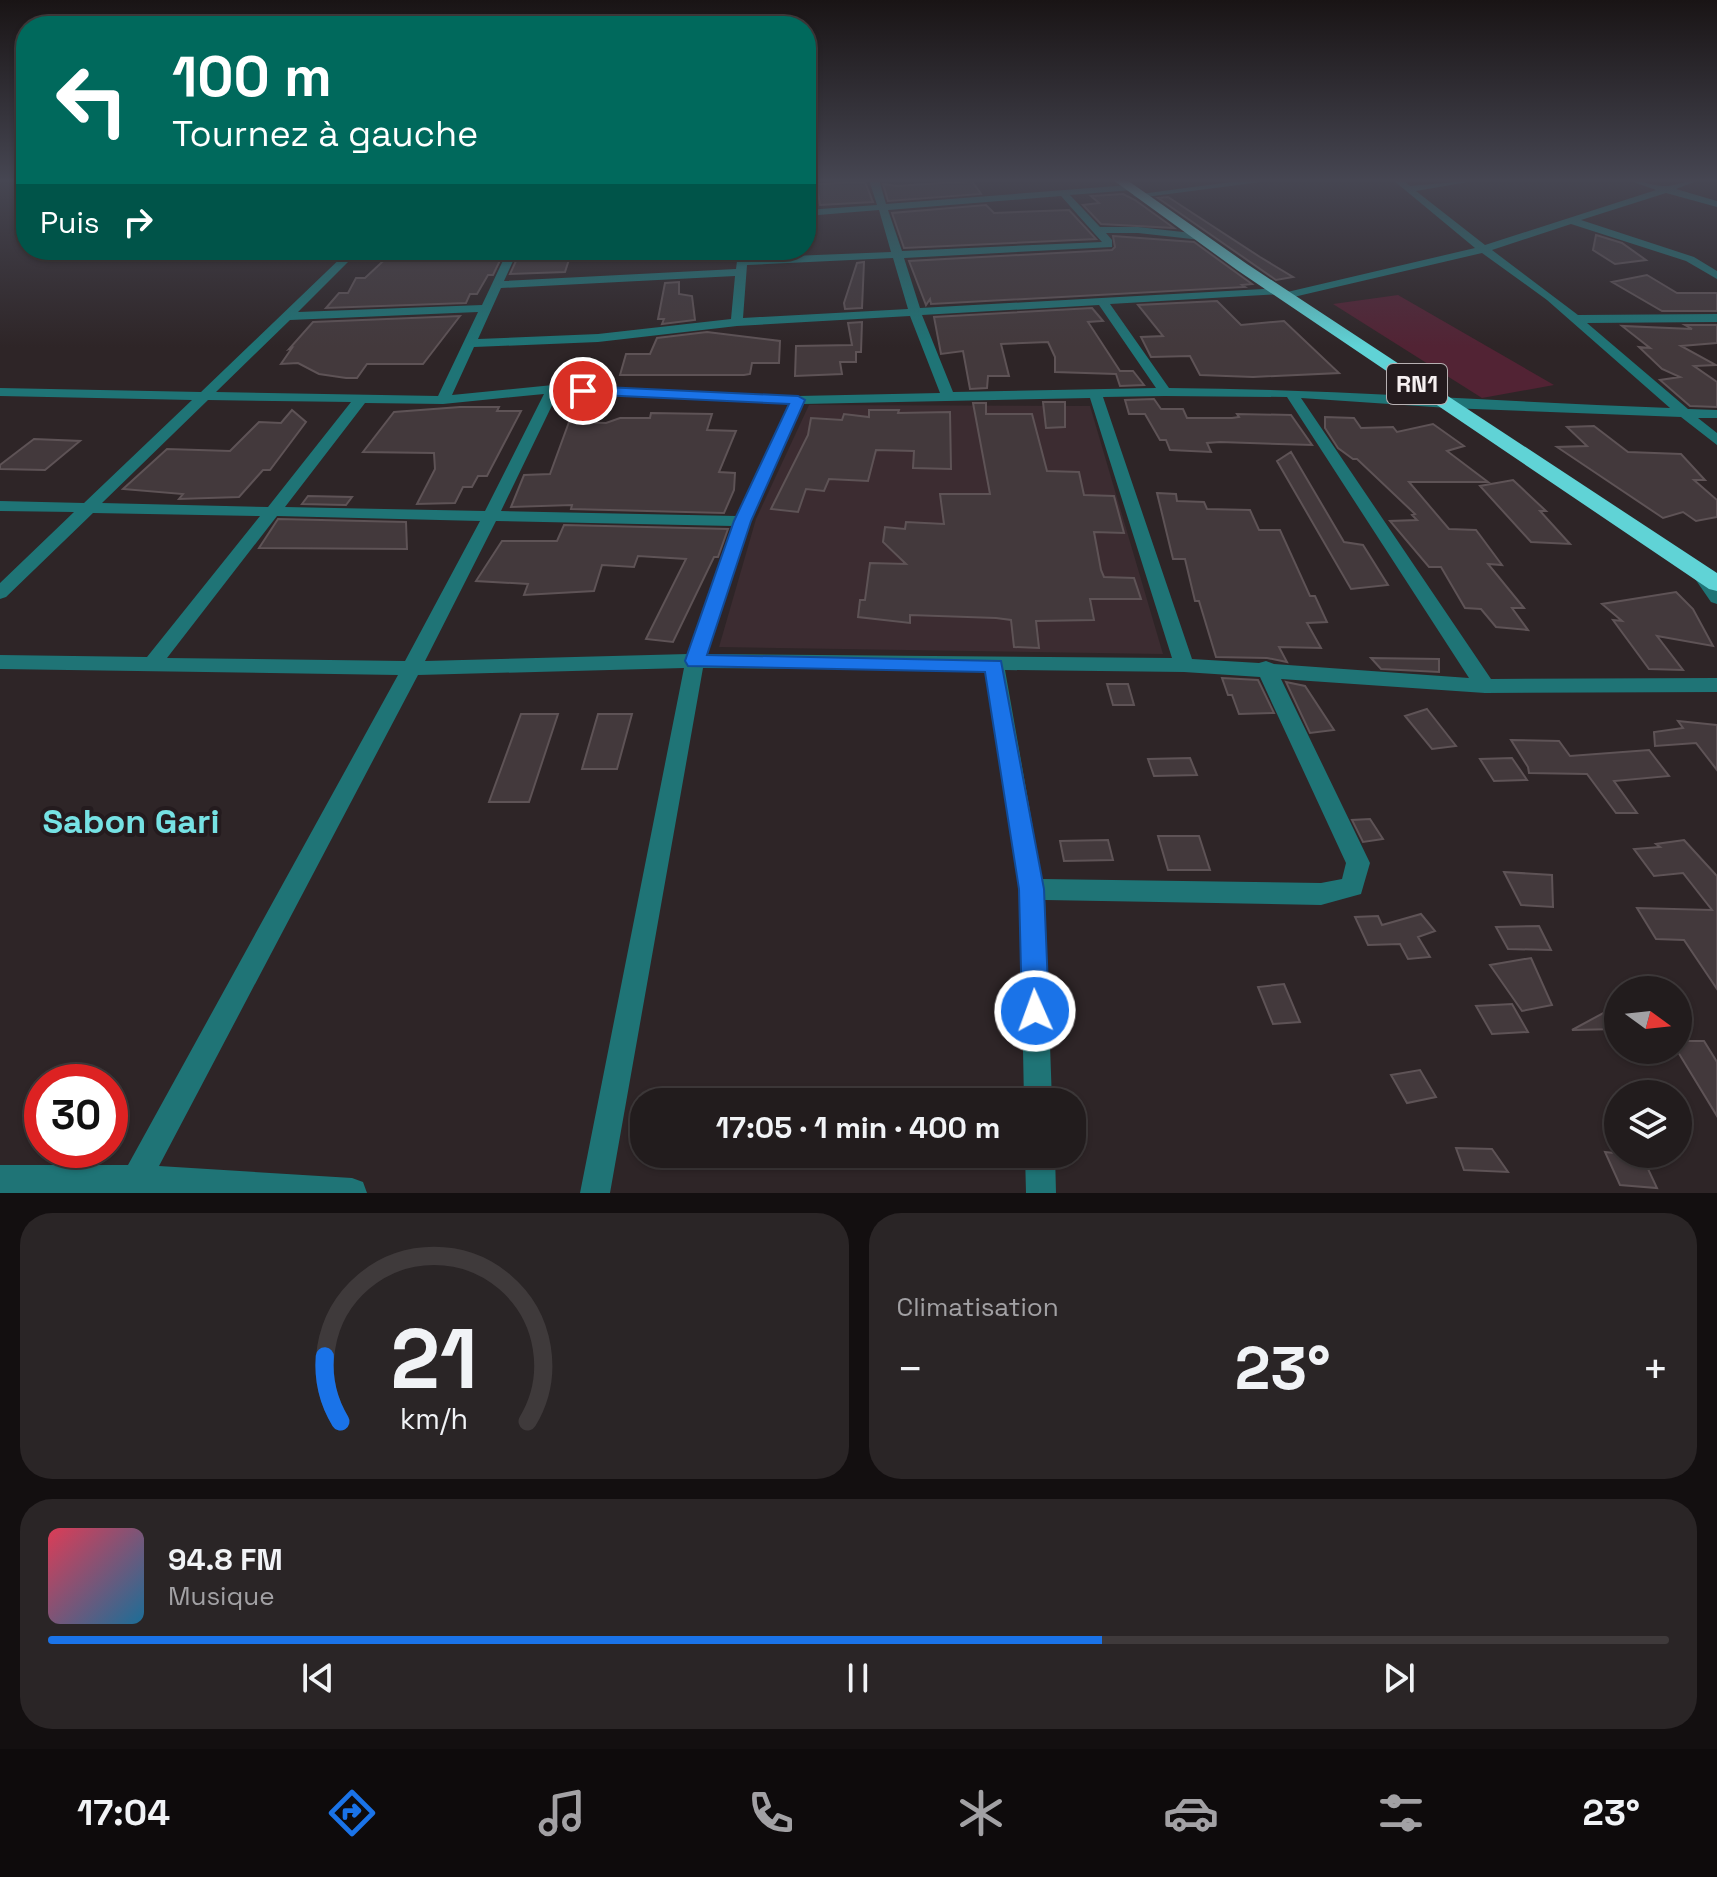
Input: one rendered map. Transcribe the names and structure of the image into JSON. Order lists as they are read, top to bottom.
{
  "streets": {
    "highway": ["RN1"]
  },
  "districts": ["Sabon Gari"],
  "north": "right",
  "page": {
    "turn": ["100 m", "Tournez à gauche"],
    "then": "Puis",
    "limit": "30",
    "trip": "17:05 · 1 min · 400 m",
    "tile": "Climatisation",
    "heat": ["−", "23°", "+"],
    "song": ["94.8 FM", "Musique"],
    "tabs": ["17:04", "23°"],
    "gauge": ["21", "km/h"]
  }
}
